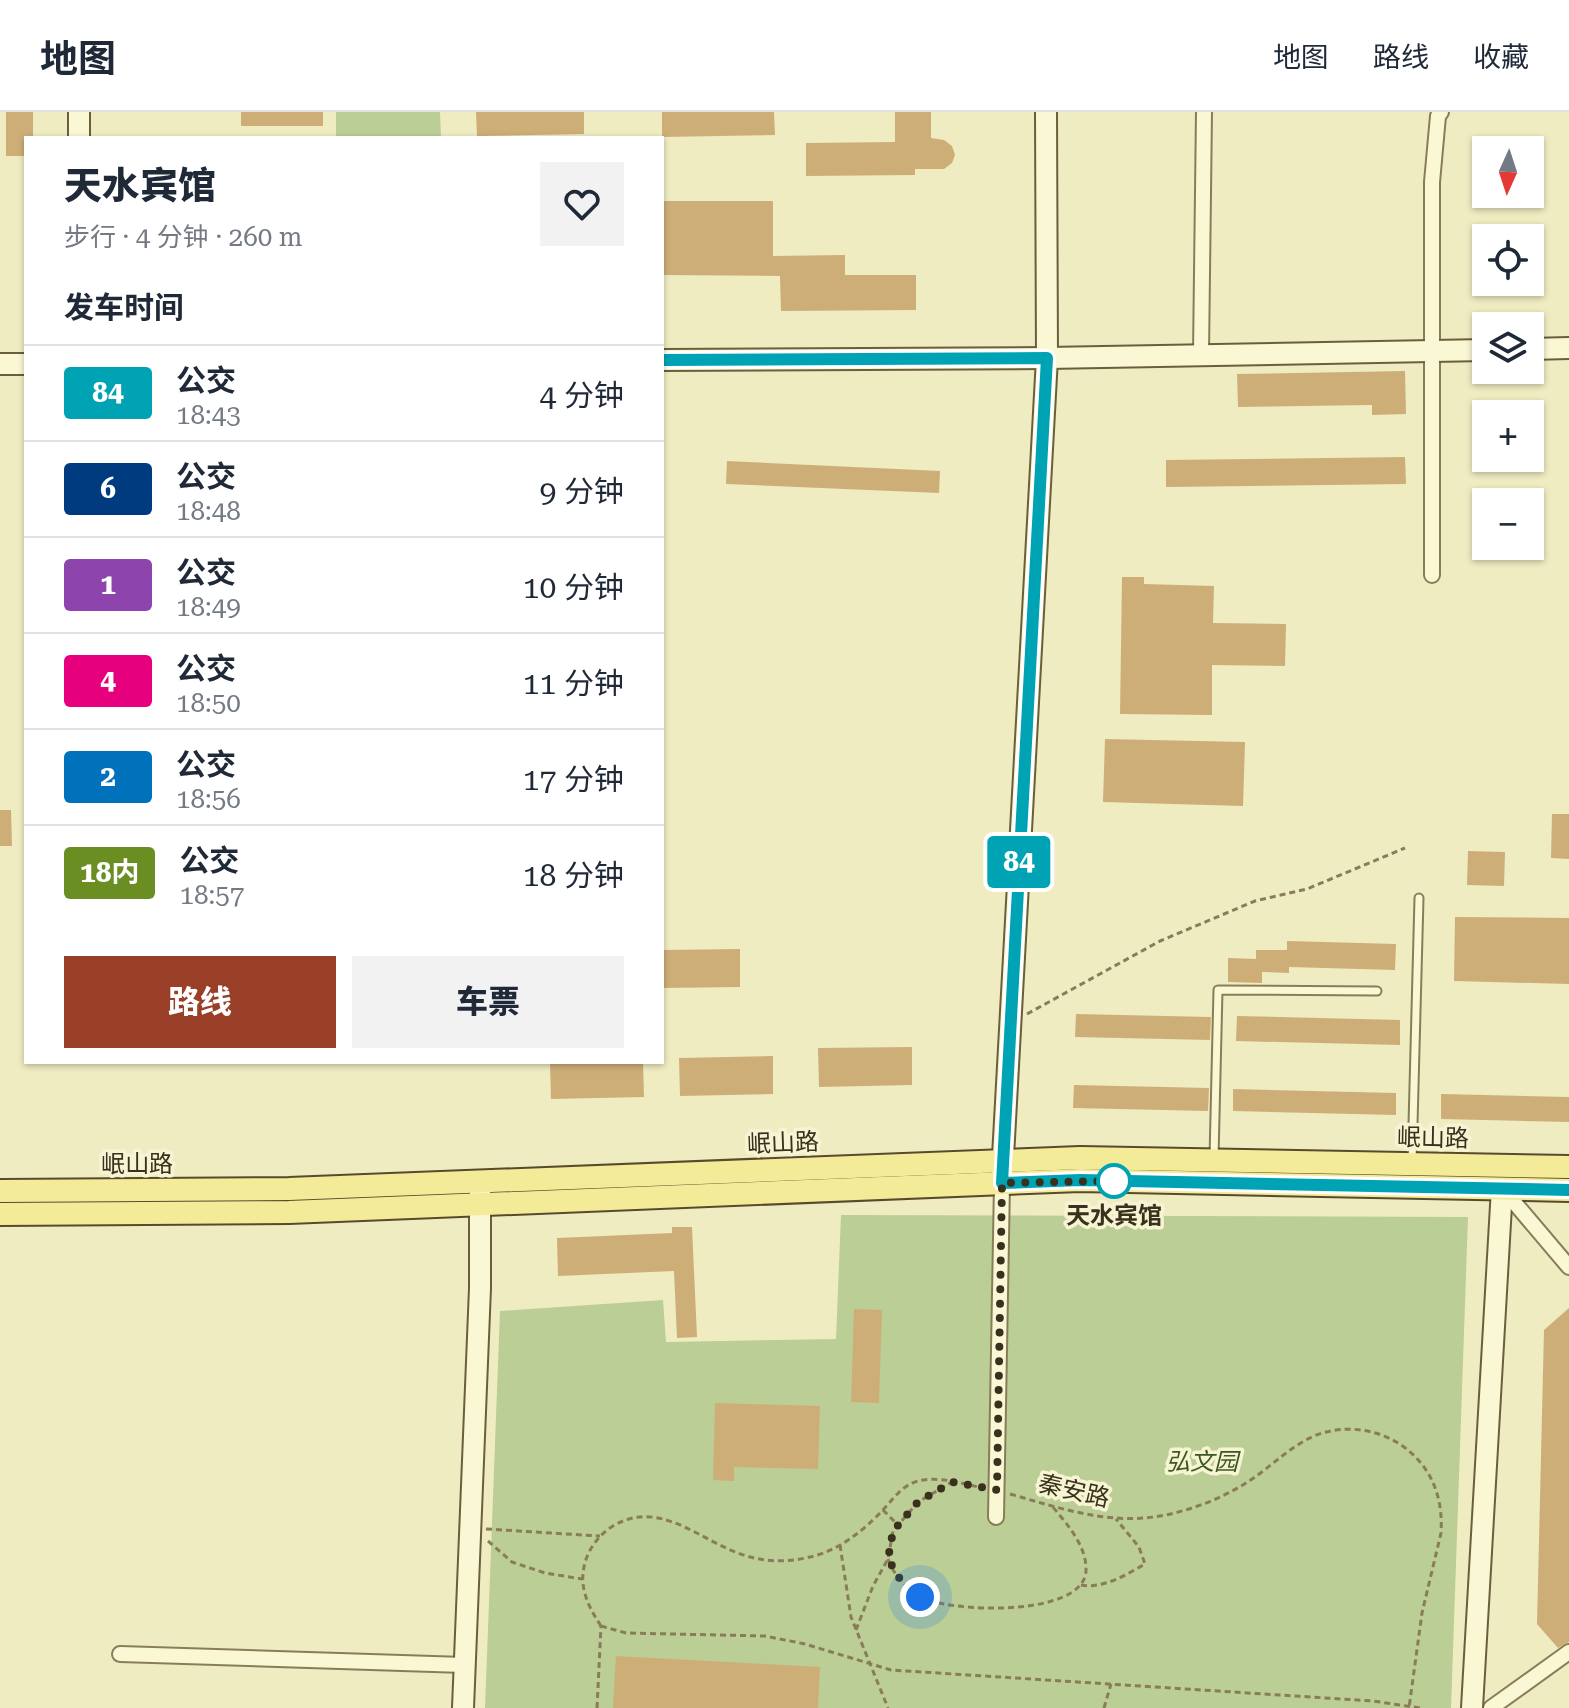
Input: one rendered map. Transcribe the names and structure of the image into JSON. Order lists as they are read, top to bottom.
{
  "streets": {
    "main road": ["岷山路"],
    "path": ["秦安路"]
  },
  "parks": ["弘文园"],
  "places": ["天水宾馆"],
  "lines": ["bus line 84"],
  "north": "bottom",
  "page": {
    "header": "地图",
    "nav": ["地图", "路线", "收藏"],
    "on_map": "84",
    "map_buttons": ["+", "−"],
    "heading": [
      ["天水宾馆", "步行 · 4 分钟 · 260 m"],
      "发车时间"
    ],
    "list": [
      {
        "mark": "84",
        "name": "公交",
        "note": "18:43",
        "value": "4 分钟"
      },
      {
        "mark": "6",
        "name": "公交",
        "note": "18:48",
        "value": "9 分钟"
      },
      {
        "mark": "1",
        "name": "公交",
        "note": "18:49",
        "value": "10 分钟"
      },
      {
        "mark": "4",
        "name": "公交",
        "note": "18:50",
        "value": "11 分钟"
      },
      {
        "mark": "2",
        "name": "公交",
        "note": "18:56",
        "value": "17 分钟"
      },
      {
        "mark": "18内",
        "name": "公交",
        "note": "18:57",
        "value": "18 分钟"
      }
    ],
    "buttons": ["路线", "车票"]
  }
}
